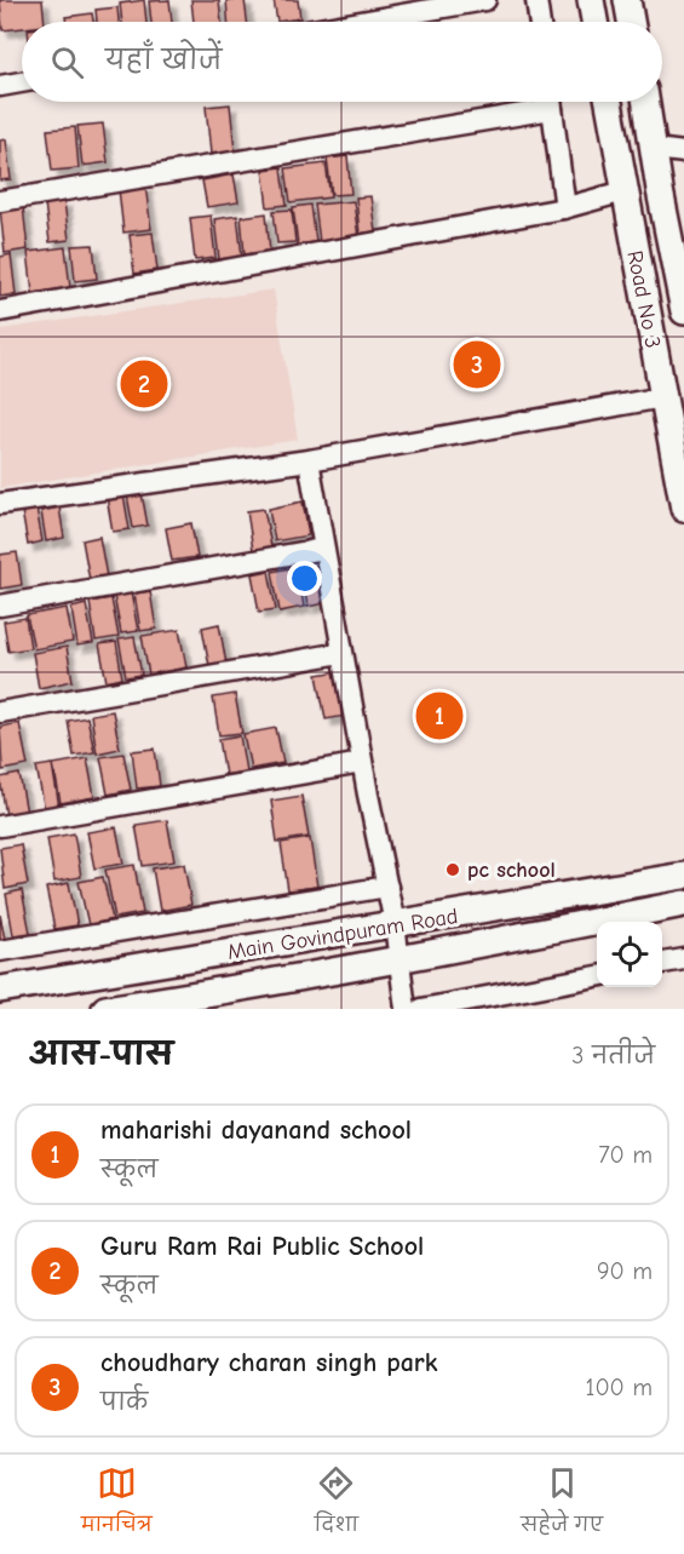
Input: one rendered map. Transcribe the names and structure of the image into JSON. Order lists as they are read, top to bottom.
{
  "streets": {
    "street": ["Road No 3", "Main Govindpuram Road"]
  },
  "places": ["pc school"],
  "page": {
    "search": "यहाँ खोजें",
    "pins": ["3", "2", "1"],
    "heading": ["आस-पास", "3 नतीजे"],
    "list": [
      {
        "mark": "1",
        "name": "maharishi dayanand school",
        "note": "स्कूल",
        "value": "70 m"
      },
      {
        "mark": "2",
        "name": "Guru Ram Rai Public School",
        "note": "स्कूल",
        "value": "90 m"
      },
      {
        "mark": "3",
        "name": "choudhary charan singh park",
        "note": "पार्क",
        "value": "100 m"
      }
    ],
    "nav": ["मानचित्र", "दिशा", "सहेजे गए"]
  }
}
